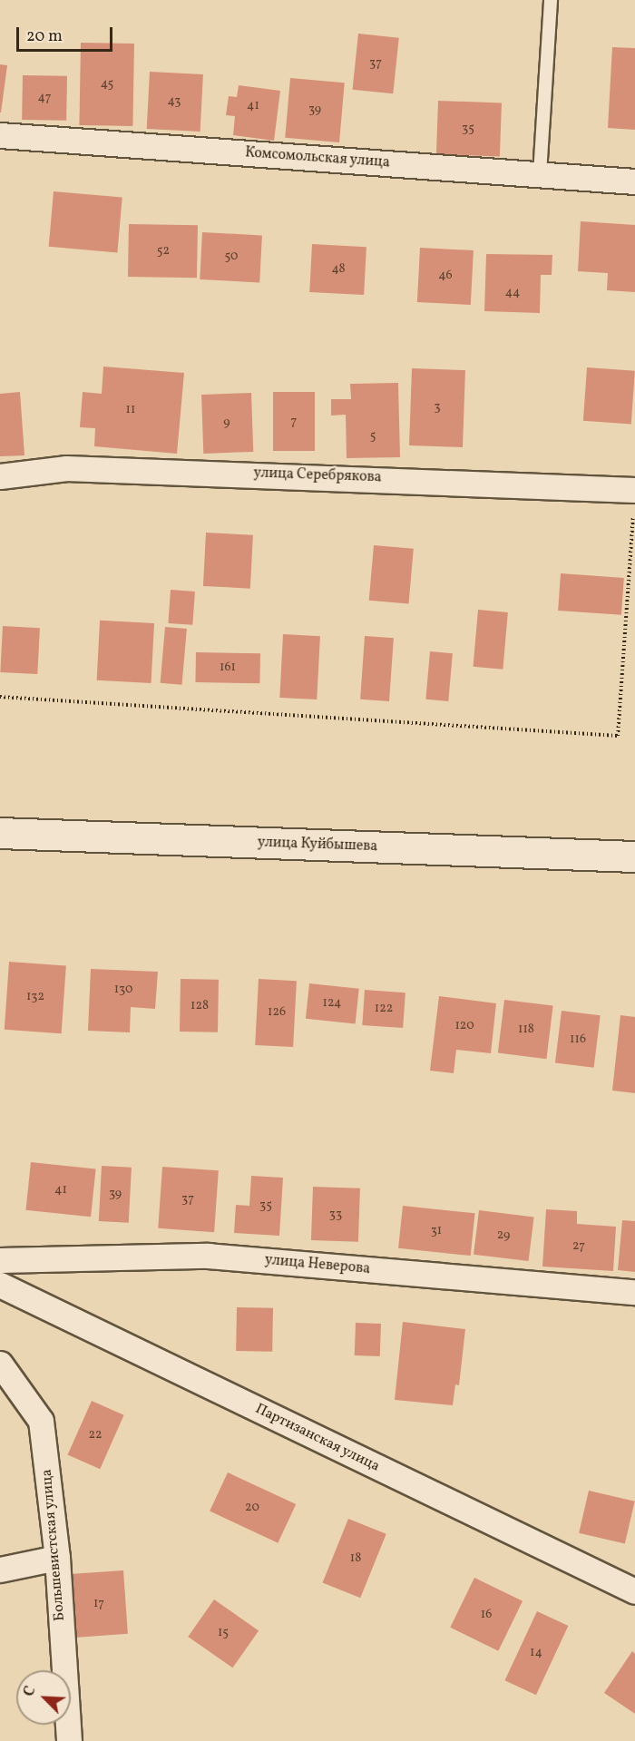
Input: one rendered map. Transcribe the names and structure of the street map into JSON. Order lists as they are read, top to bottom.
{
  "streets": {
    "main road": ["улица Куйбышева"],
    "street": [
      "Комсомольская улица",
      "улица Серебрякова",
      "улица Неверова",
      "Партизанская улица",
      "Большевистская улица"
    ]
  },
  "house_numbers": [
    "37",
    "45",
    "47",
    "43",
    "41",
    "39",
    "35",
    "52",
    "50",
    "48",
    "46",
    "44",
    "3",
    "11",
    "7",
    "9",
    "5",
    "161",
    "130",
    "132",
    "124",
    "128",
    "122",
    "126",
    "120",
    "118",
    "116",
    "41",
    "39",
    "37",
    "35",
    "33",
    "31",
    "29",
    "27",
    "22",
    "20",
    "18",
    "17",
    "16",
    "15",
    "14"
  ],
  "scale_bar": "20 m",
  "north": "top left"
}
